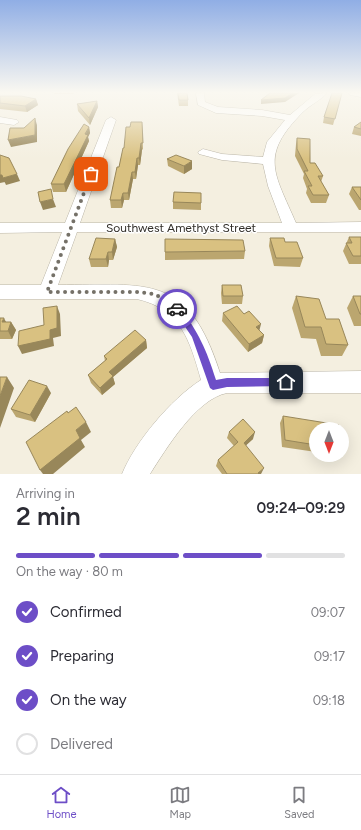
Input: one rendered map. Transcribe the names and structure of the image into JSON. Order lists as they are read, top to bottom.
{
  "streets": {
    "street": ["Southwest Amethyst Street"]
  },
  "north": "bottom",
  "page": {
    "heading": ["2 min", "Arriving in", "09:24–09:29"],
    "bar": "On the way · 80 m",
    "list": [
      ["Confirmed", "09:07"],
      ["Preparing", "09:17"],
      ["On the way", "09:18"],
      "Delivered"
    ],
    "tabs": ["Home", "Map", "Saved"]
  }
}
